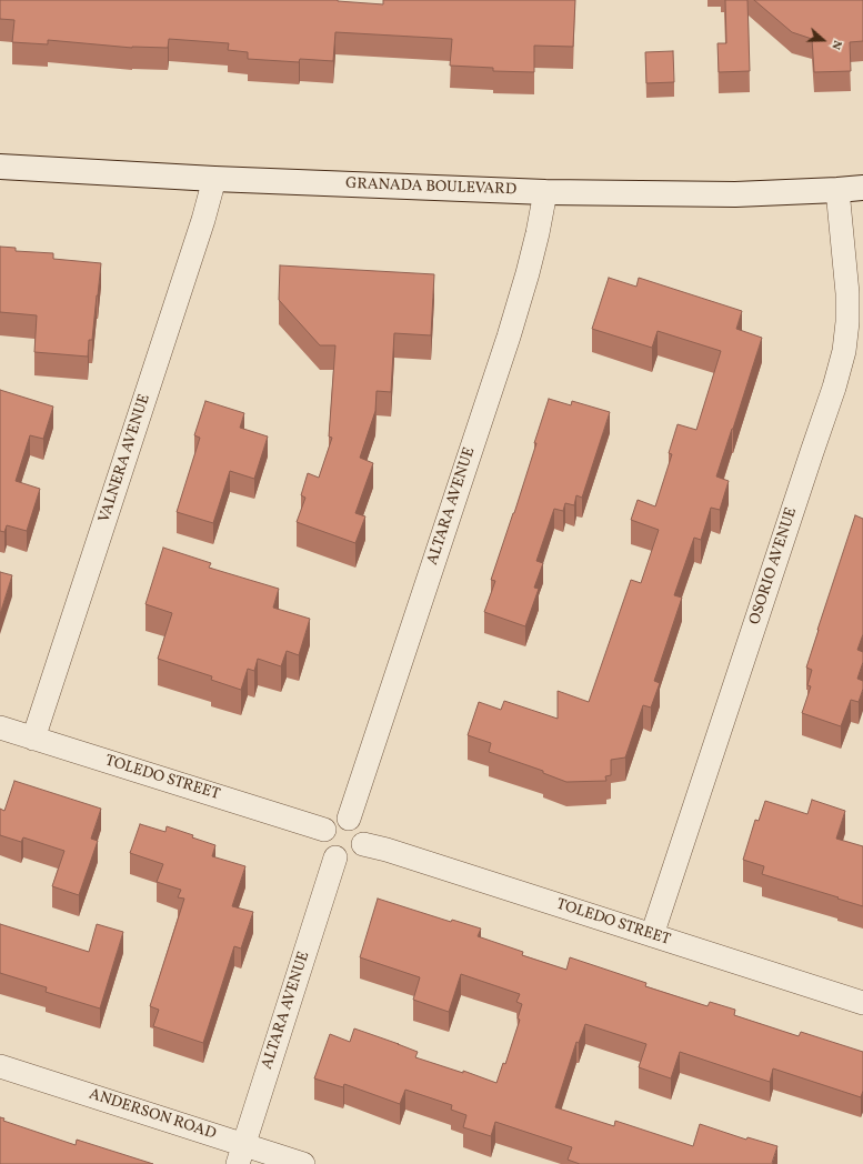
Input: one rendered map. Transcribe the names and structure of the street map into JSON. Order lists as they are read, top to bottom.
{
  "streets": {
    "street": [
      "GRANADA BOULEVARD",
      "VALNERA AVENUE",
      "ALTARA AVENUE",
      "OSORIO AVENUE",
      "TOLEDO STREET",
      "ANDERSON ROAD"
    ]
  },
  "crossings": [
    ["GRANADA BOULEVARD", "VALNERA AVENUE"],
    ["GRANADA BOULEVARD", "ALTARA AVENUE"],
    ["GRANADA BOULEVARD", "OSORIO AVENUE"],
    ["VALNERA AVENUE", "TOLEDO STREET"],
    ["ALTARA AVENUE", "TOLEDO STREET"],
    ["ALTARA AVENUE", "ANDERSON ROAD"],
    ["OSORIO AVENUE", "TOLEDO STREET"]
  ],
  "north": "right"
}
